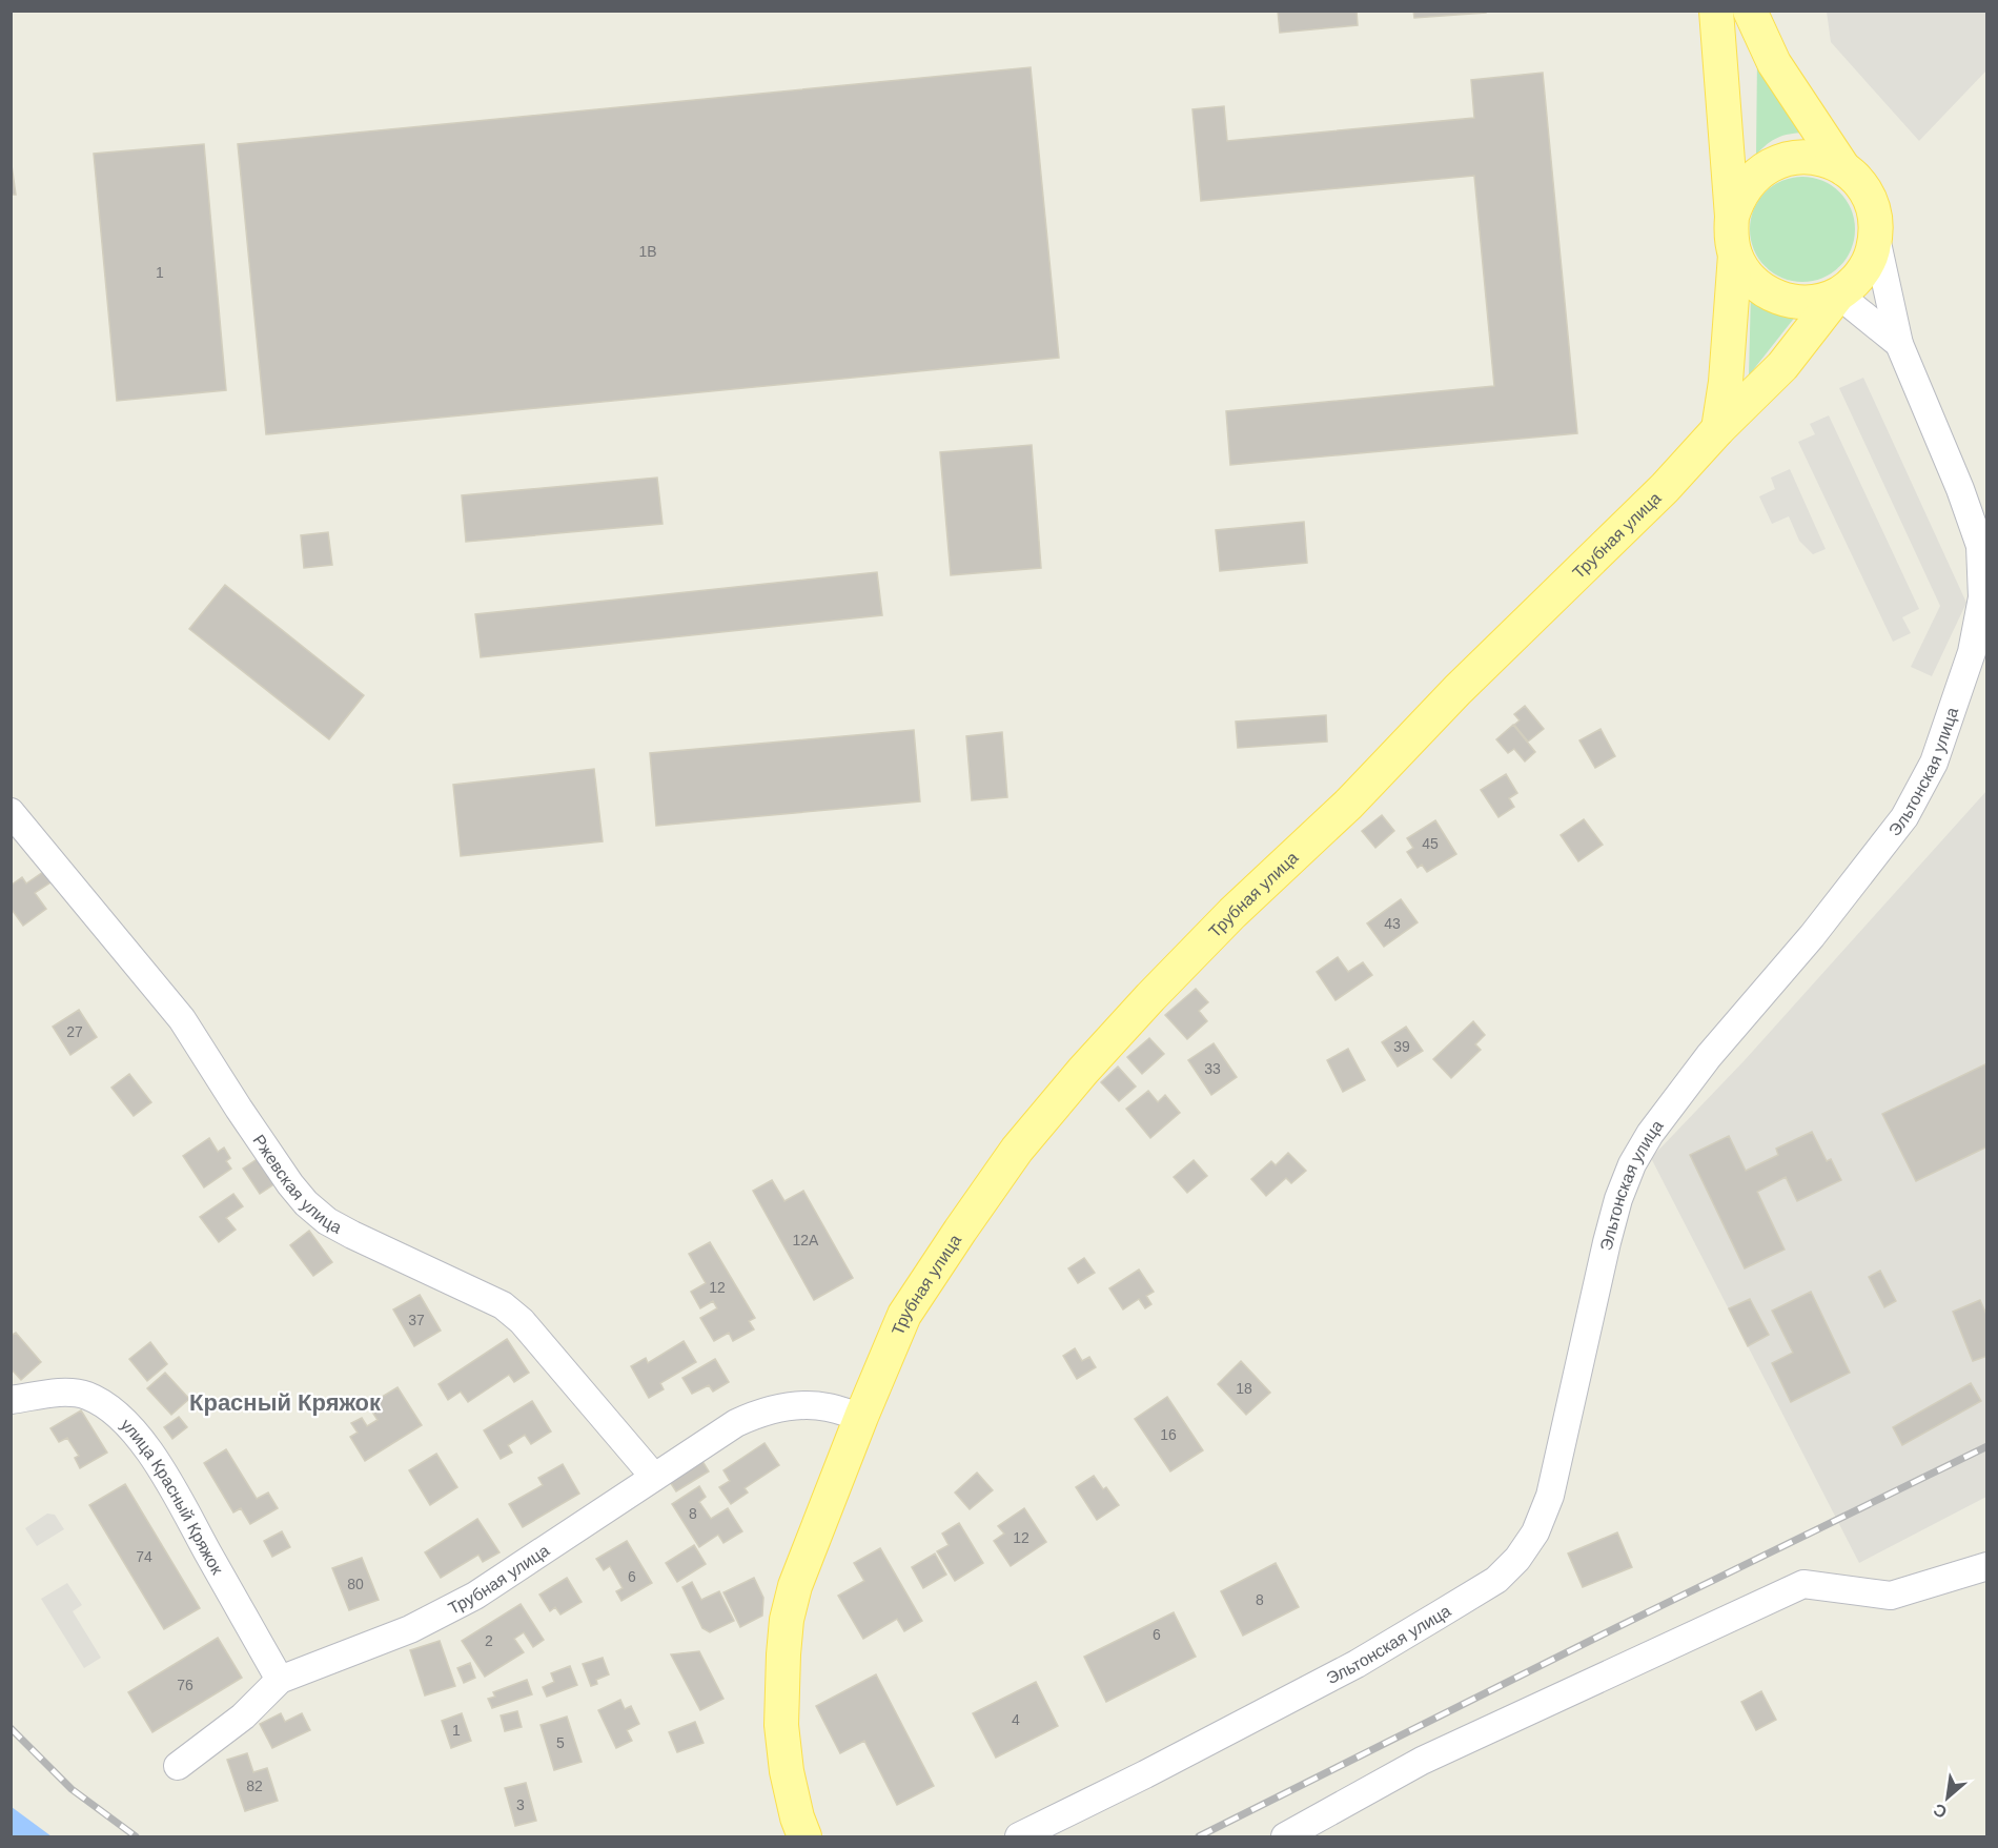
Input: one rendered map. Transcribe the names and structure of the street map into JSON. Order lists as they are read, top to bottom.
{
  "streets": {
    "main road": ["Трубная улица"],
    "street": ["Эльтонская улица", "Ржевская улица", "улица Красный Кряжок"]
  },
  "crossings": [
    ["Трубная улица", "Эльтонская улица"],
    ["Трубная улица", "Ржевская улица"],
    ["Трубная улица", "улица Красный Кряжок"]
  ],
  "districts": ["Красный Кряжок"],
  "house_numbers": [
    "1В",
    "1",
    "45",
    "43",
    "27",
    "39",
    "33",
    "12А",
    "12",
    "37",
    "18",
    "16",
    "8",
    "12",
    "74",
    "6",
    "80",
    "8",
    "6",
    "2",
    "76",
    "4",
    "1",
    "5",
    "82",
    "3"
  ],
  "north": "bottom left"
}
